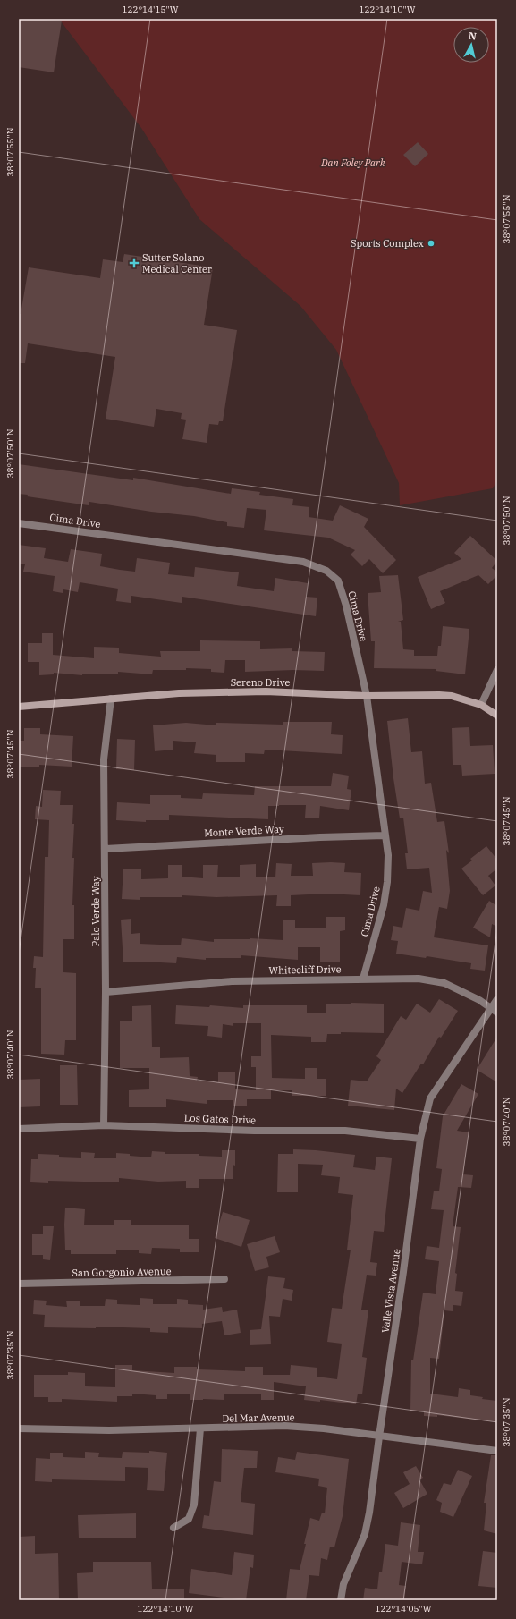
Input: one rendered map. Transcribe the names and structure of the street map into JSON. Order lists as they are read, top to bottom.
{
  "streets": {
    "street": [
      "Cima Drive",
      "Sereno Drive",
      "Monte Verde Way",
      "Palo Verde Way",
      "Whitecliff Drive",
      "Los Gatos Drive",
      "San Gorgonio Avenue",
      "Valle Vista Avenue",
      "Del Mar Avenue"
    ]
  },
  "crossings": [
    ["Cima Drive", "Sereno Drive"],
    ["Cima Drive", "Monte Verde Way"],
    ["Cima Drive", "Whitecliff Drive"],
    ["Sereno Drive", "Palo Verde Way"],
    ["Monte Verde Way", "Palo Verde Way"],
    ["Palo Verde Way", "Whitecliff Drive"],
    ["Palo Verde Way", "Los Gatos Drive"],
    ["Whitecliff Drive", "Valle Vista Avenue"],
    ["Los Gatos Drive", "Valle Vista Avenue"],
    ["Valle Vista Avenue", "Del Mar Avenue"]
  ],
  "parks": ["Dan Foley Park"],
  "places": {
    "other": ["Sports Complex"],
    "health": ["Sutter Solano Medical Center"]
  },
  "north": "top",
  "coordinates": [
    "122°14'15\"W",
    "122°14'10\"W",
    "38°07'55\"N",
    "38°07'50\"N",
    "38°07'45\"N",
    "38°07'40\"N",
    "38°07'35\"N",
    "122°14'05\"W"
  ]
}
